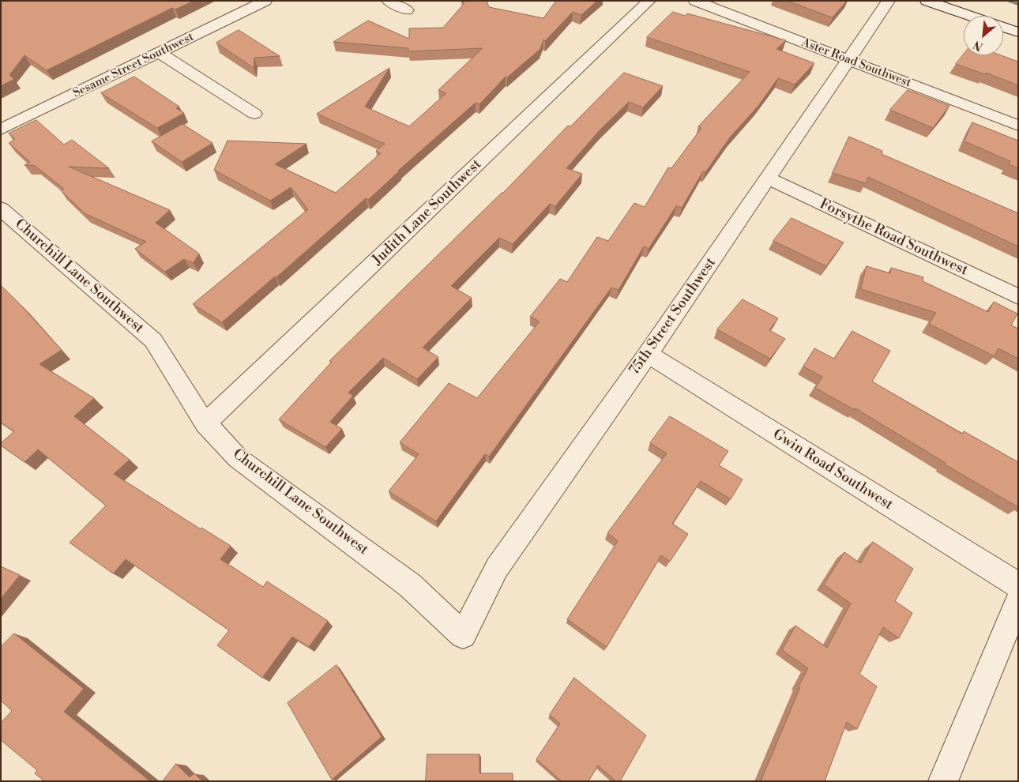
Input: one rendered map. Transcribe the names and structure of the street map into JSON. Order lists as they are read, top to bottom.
{
  "streets": {
    "street": [
      "Aster Road Southwest",
      "Sesame Street Southwest",
      "Judith Lane Southwest",
      "Forsythe Road Southwest",
      "Churchill Lane Southwest",
      "75th Street Southwest",
      "Gwin Road Southwest"
    ]
  },
  "crossings": [
    ["Aster Road Southwest", "75th Street Southwest"],
    ["Judith Lane Southwest", "Churchill Lane Southwest"],
    ["Forsythe Road Southwest", "75th Street Southwest"],
    ["Churchill Lane Southwest", "75th Street Southwest"],
    ["75th Street Southwest", "Gwin Road Southwest"]
  ],
  "north": "bottom left"
}
